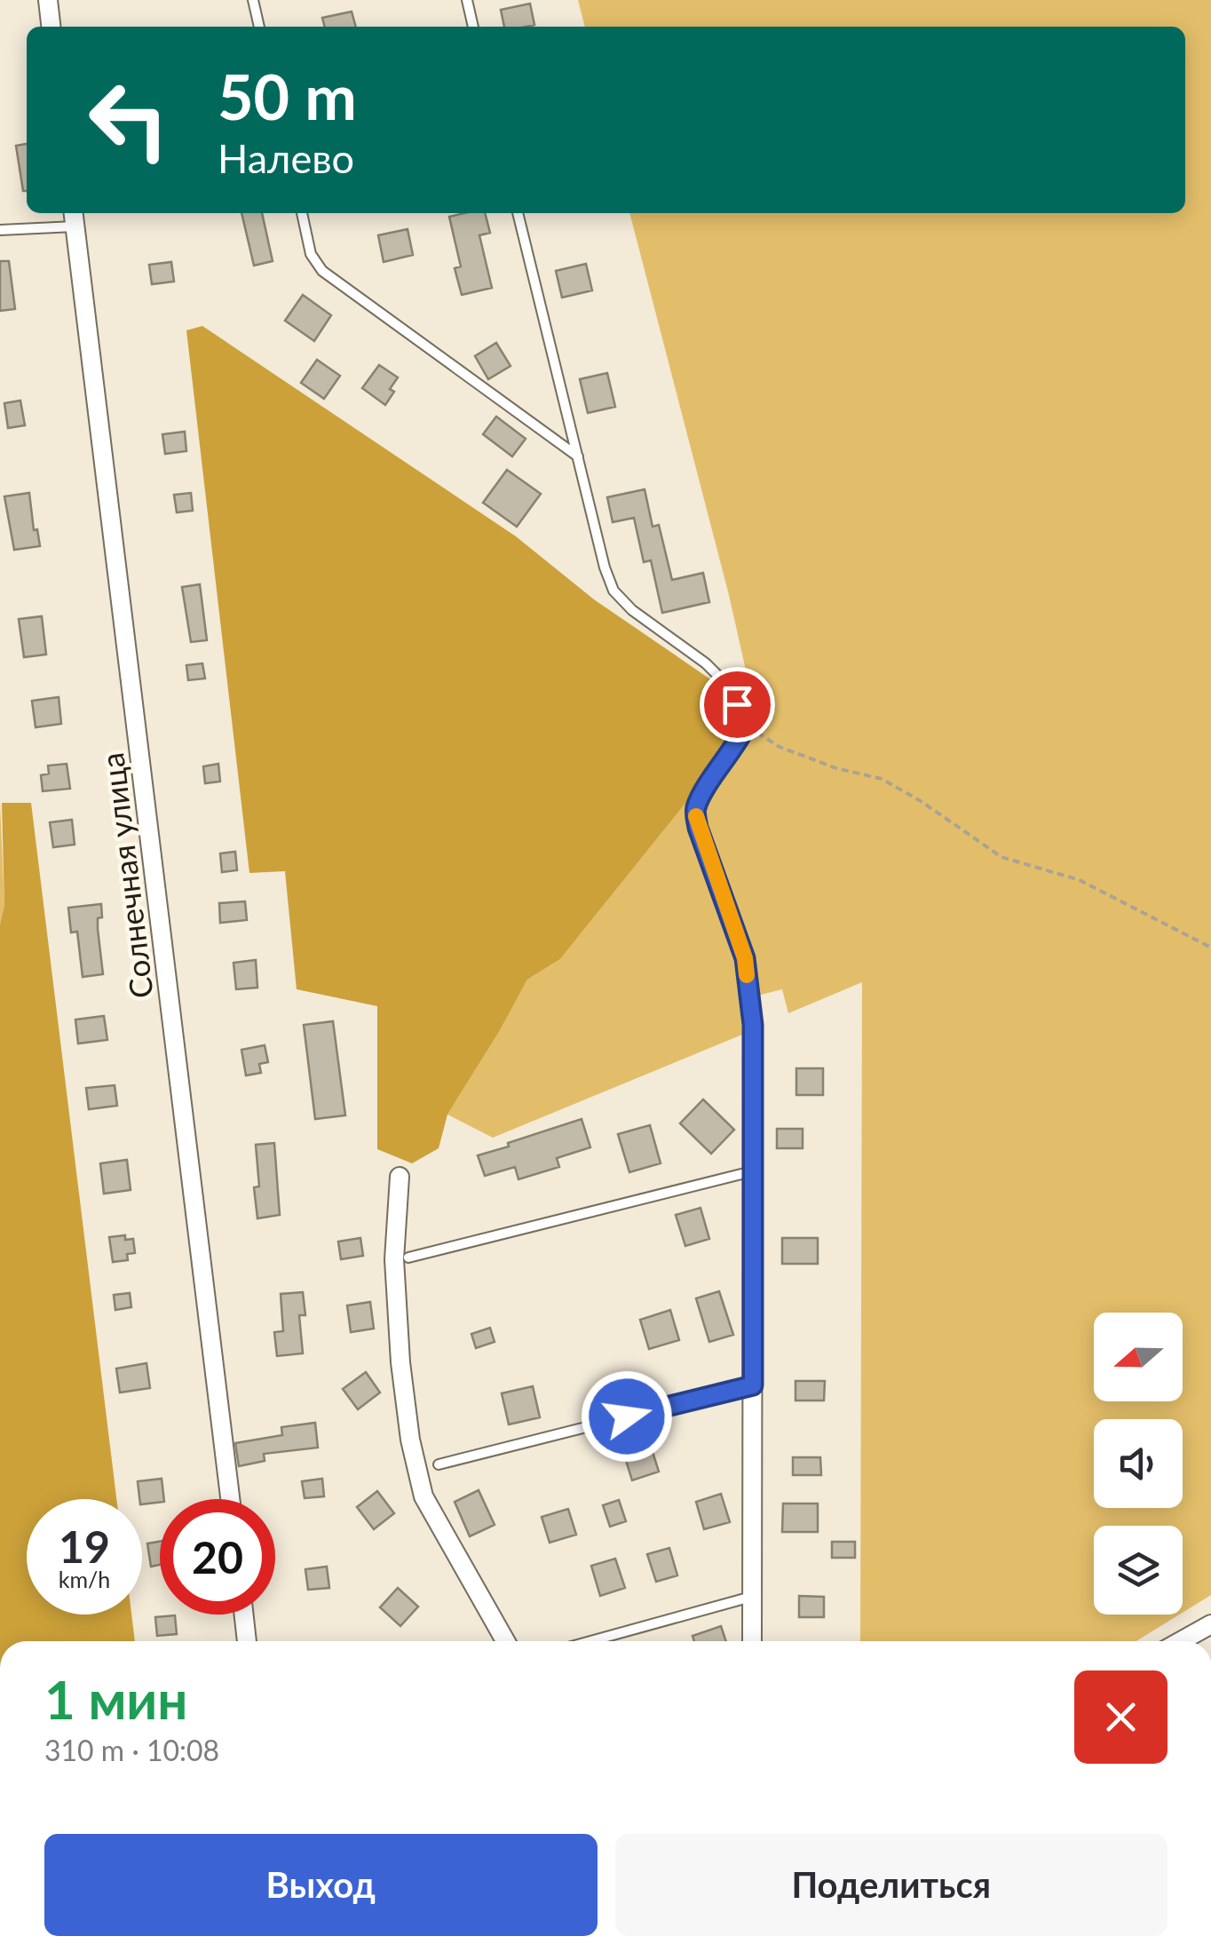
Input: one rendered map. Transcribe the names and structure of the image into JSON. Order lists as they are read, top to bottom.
{
  "streets": {
    "street": ["Солнечная улица"]
  },
  "north": "left",
  "page": {
    "turn": ["50 m", "Налево"],
    "speed": "19 km/h",
    "limit": "20",
    "heading": ["1 мин", "310 m · 10:08"],
    "buttons": ["Выход", "Поделиться"]
  }
}
